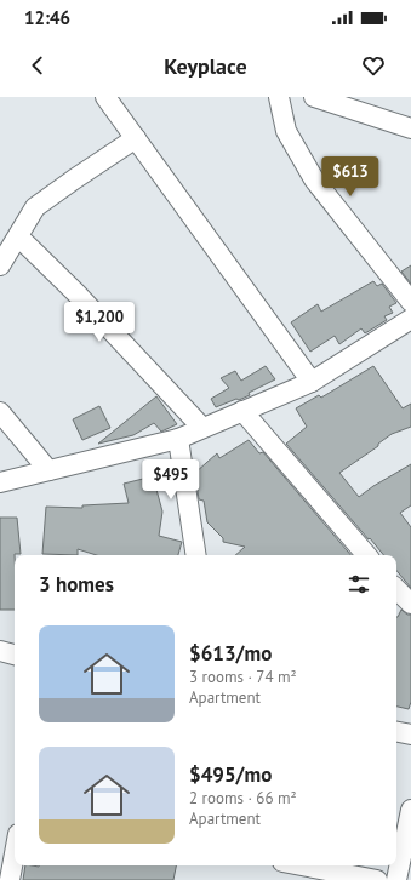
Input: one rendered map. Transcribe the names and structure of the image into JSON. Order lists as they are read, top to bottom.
{
  "page": {
    "status": "12:46",
    "header": "Keyplace",
    "price": ["$613", "$1,200", "$495"],
    "heading": "3 homes",
    "list": [
      {
        "name": "$613/mo",
        "note": "3 rooms · 74 m² · Apartment"
      },
      {
        "name": "$495/mo",
        "note": "2 rooms · 66 m² · Apartment"
      }
    ]
  }
}
